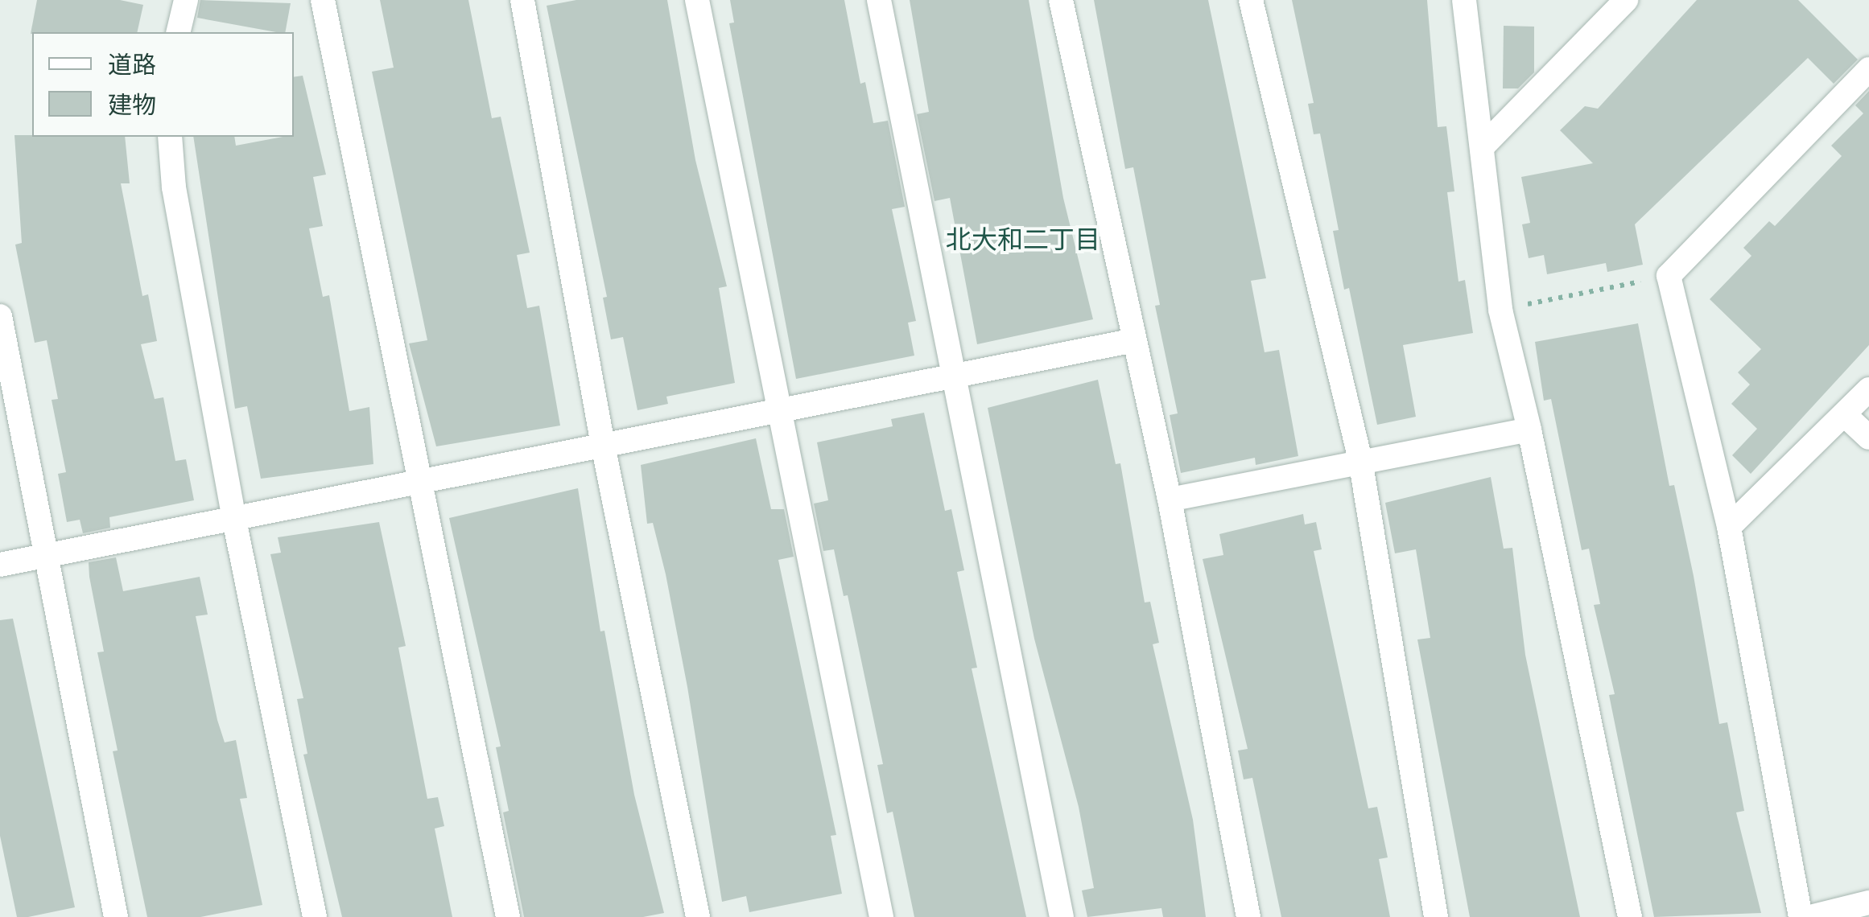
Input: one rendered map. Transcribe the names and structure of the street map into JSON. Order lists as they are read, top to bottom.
{
  "districts": ["北大和二丁目"],
  "legend": ["道路", "建物"]
}
